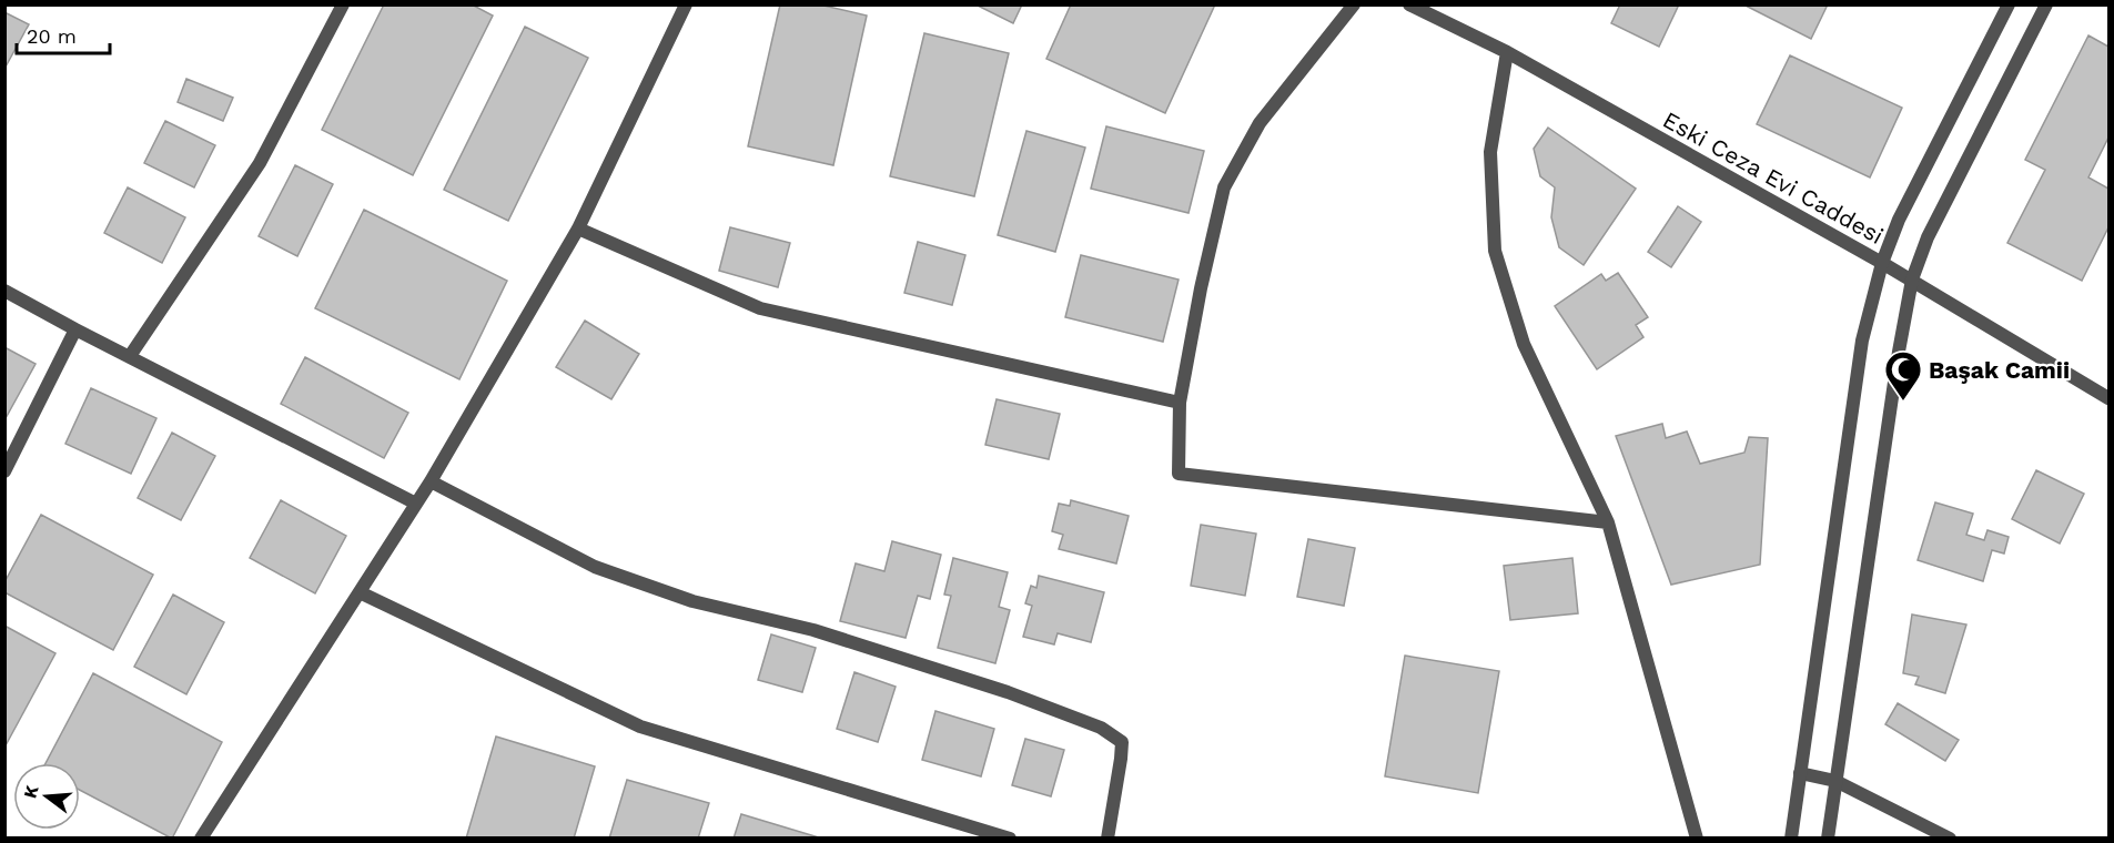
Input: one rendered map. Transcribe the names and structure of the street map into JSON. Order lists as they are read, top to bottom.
{
  "streets": {
    "street": ["Eski Ceza Evi Caddesi"]
  },
  "places": {
    "mosque": ["Başak Camii"]
  },
  "scale_bar": "20 m",
  "north": "left"
}
